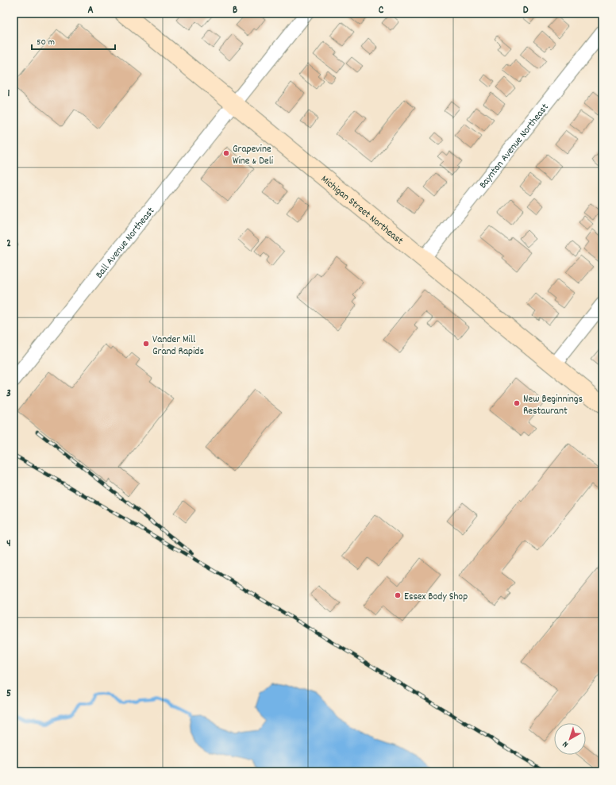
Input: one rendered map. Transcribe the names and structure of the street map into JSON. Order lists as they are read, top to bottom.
{
  "streets": {
    "main road": ["Michigan Street Northeast"],
    "street": ["Baynton Avenue Northeast", "Ball Avenue Northeast"]
  },
  "crossings": [
    ["Baynton Avenue Northeast", "Michigan Street Northeast"],
    ["Michigan Street Northeast", "Ball Avenue Northeast"]
  ],
  "places": [
    "Grapevine Wine & Deli",
    "Vander Mill Grand Rapids",
    "New Beginnings Restaurant",
    "Essex Body Shop"
  ],
  "scale_bar": "50 m",
  "north": "bottom left",
  "grid": {
    "columns": [
      "A",
      "B",
      "C",
      "D"
    ],
    "rows": [
      "1",
      "2",
      "3",
      "4",
      "5"
    ]
  }
}
